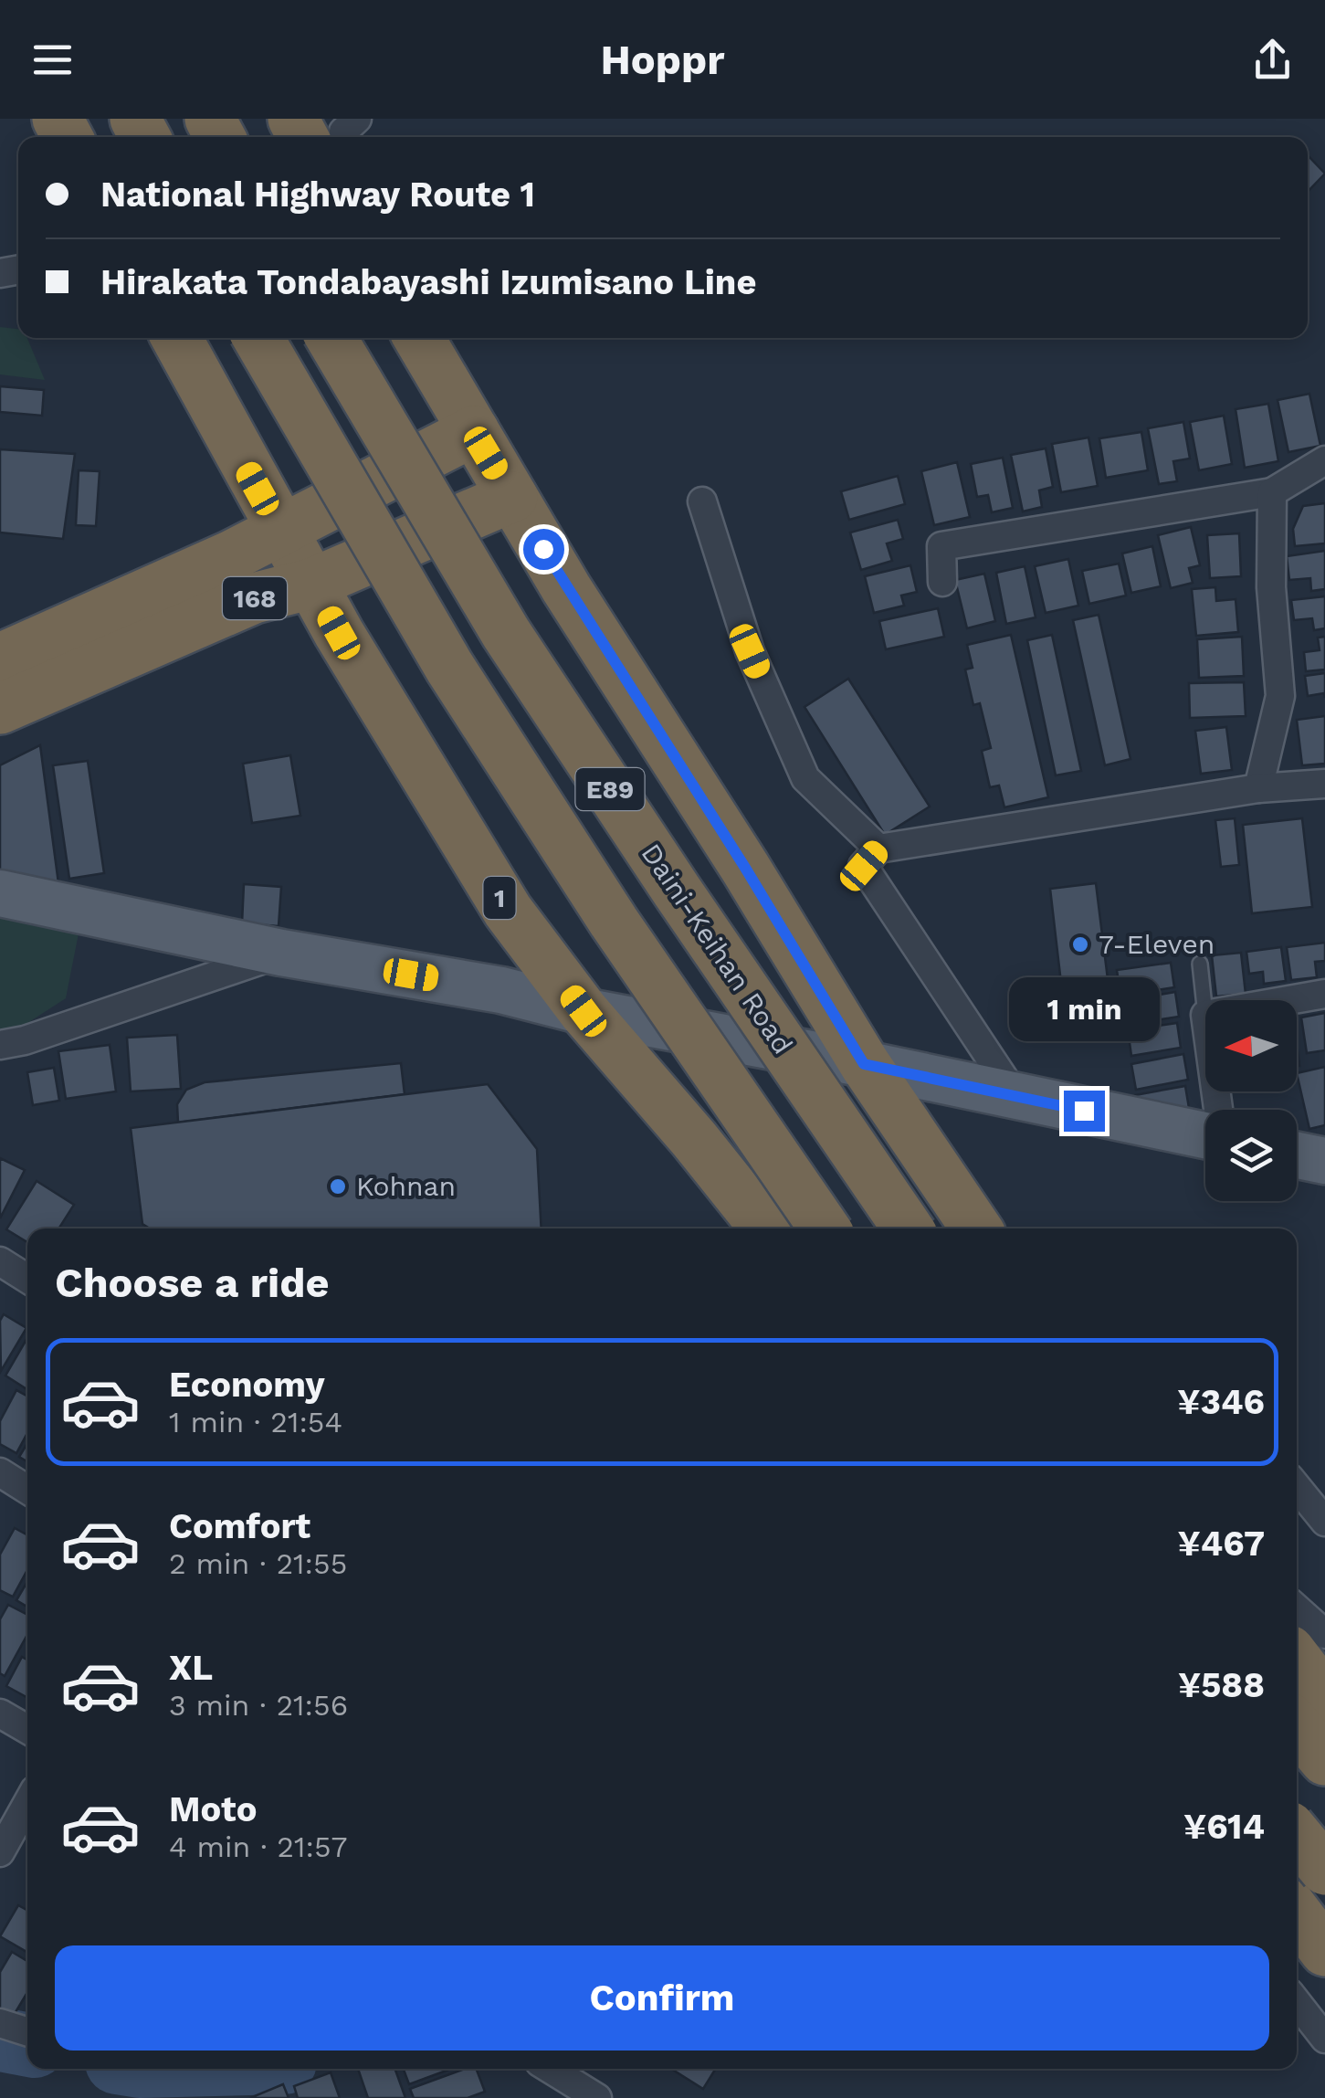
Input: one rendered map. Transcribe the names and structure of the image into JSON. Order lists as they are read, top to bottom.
{
  "streets": {
    "highway": [
      "168",
      "E89",
      "1",
      "Daini-Keihan Road"
    ]
  },
  "crossings": [
    ["168", "1"]
  ],
  "places": ["7-Eleven", "Kohnan"],
  "north": "left",
  "page": {
    "header": "Hoppr",
    "banner": ["National Highway Route 1", "Hirakata Tondabayashi Izumisano Line"],
    "bubble": "1 min",
    "heading": "Choose a ride",
    "list": [
      {
        "name": "Economy",
        "note": "1 min · 21:54",
        "value": "¥346"
      },
      {
        "name": "Comfort",
        "note": "2 min · 21:55",
        "value": "¥467"
      },
      {
        "name": "XL",
        "note": "3 min · 21:56",
        "value": "¥588"
      },
      {
        "name": "Moto",
        "note": "4 min · 21:57",
        "value": "¥614"
      }
    ],
    "buttons": "Confirm"
  }
}
